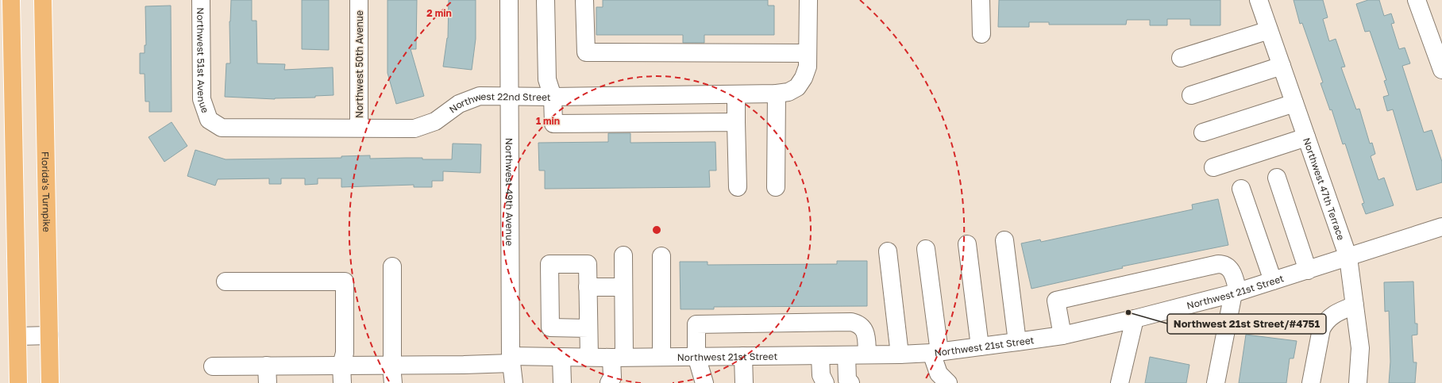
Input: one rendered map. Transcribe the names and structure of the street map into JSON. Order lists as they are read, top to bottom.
{
  "streets": {
    "highway": ["Florida's Turnpike"],
    "street": [
      "Northwest 51st Avenue",
      "Northwest 50th Avenue",
      "Northwest 22nd Street",
      "Northwest 47th Terrace",
      "Northwest 49th Avenue",
      "Northwest 21st Street"
    ]
  },
  "crossings": [
    ["Northwest 51st Avenue", "Northwest 22nd Street"],
    ["Northwest 50th Avenue", "Northwest 22nd Street"],
    ["Northwest 22nd Street", "Northwest 49th Avenue"],
    ["Northwest 47th Terrace", "Northwest 21st Street"],
    ["Northwest 49th Avenue", "Northwest 21st Street"]
  ],
  "places": ["Northwest 21st Street/#4751"],
  "rings": ["2 min", "1 min"]
}
